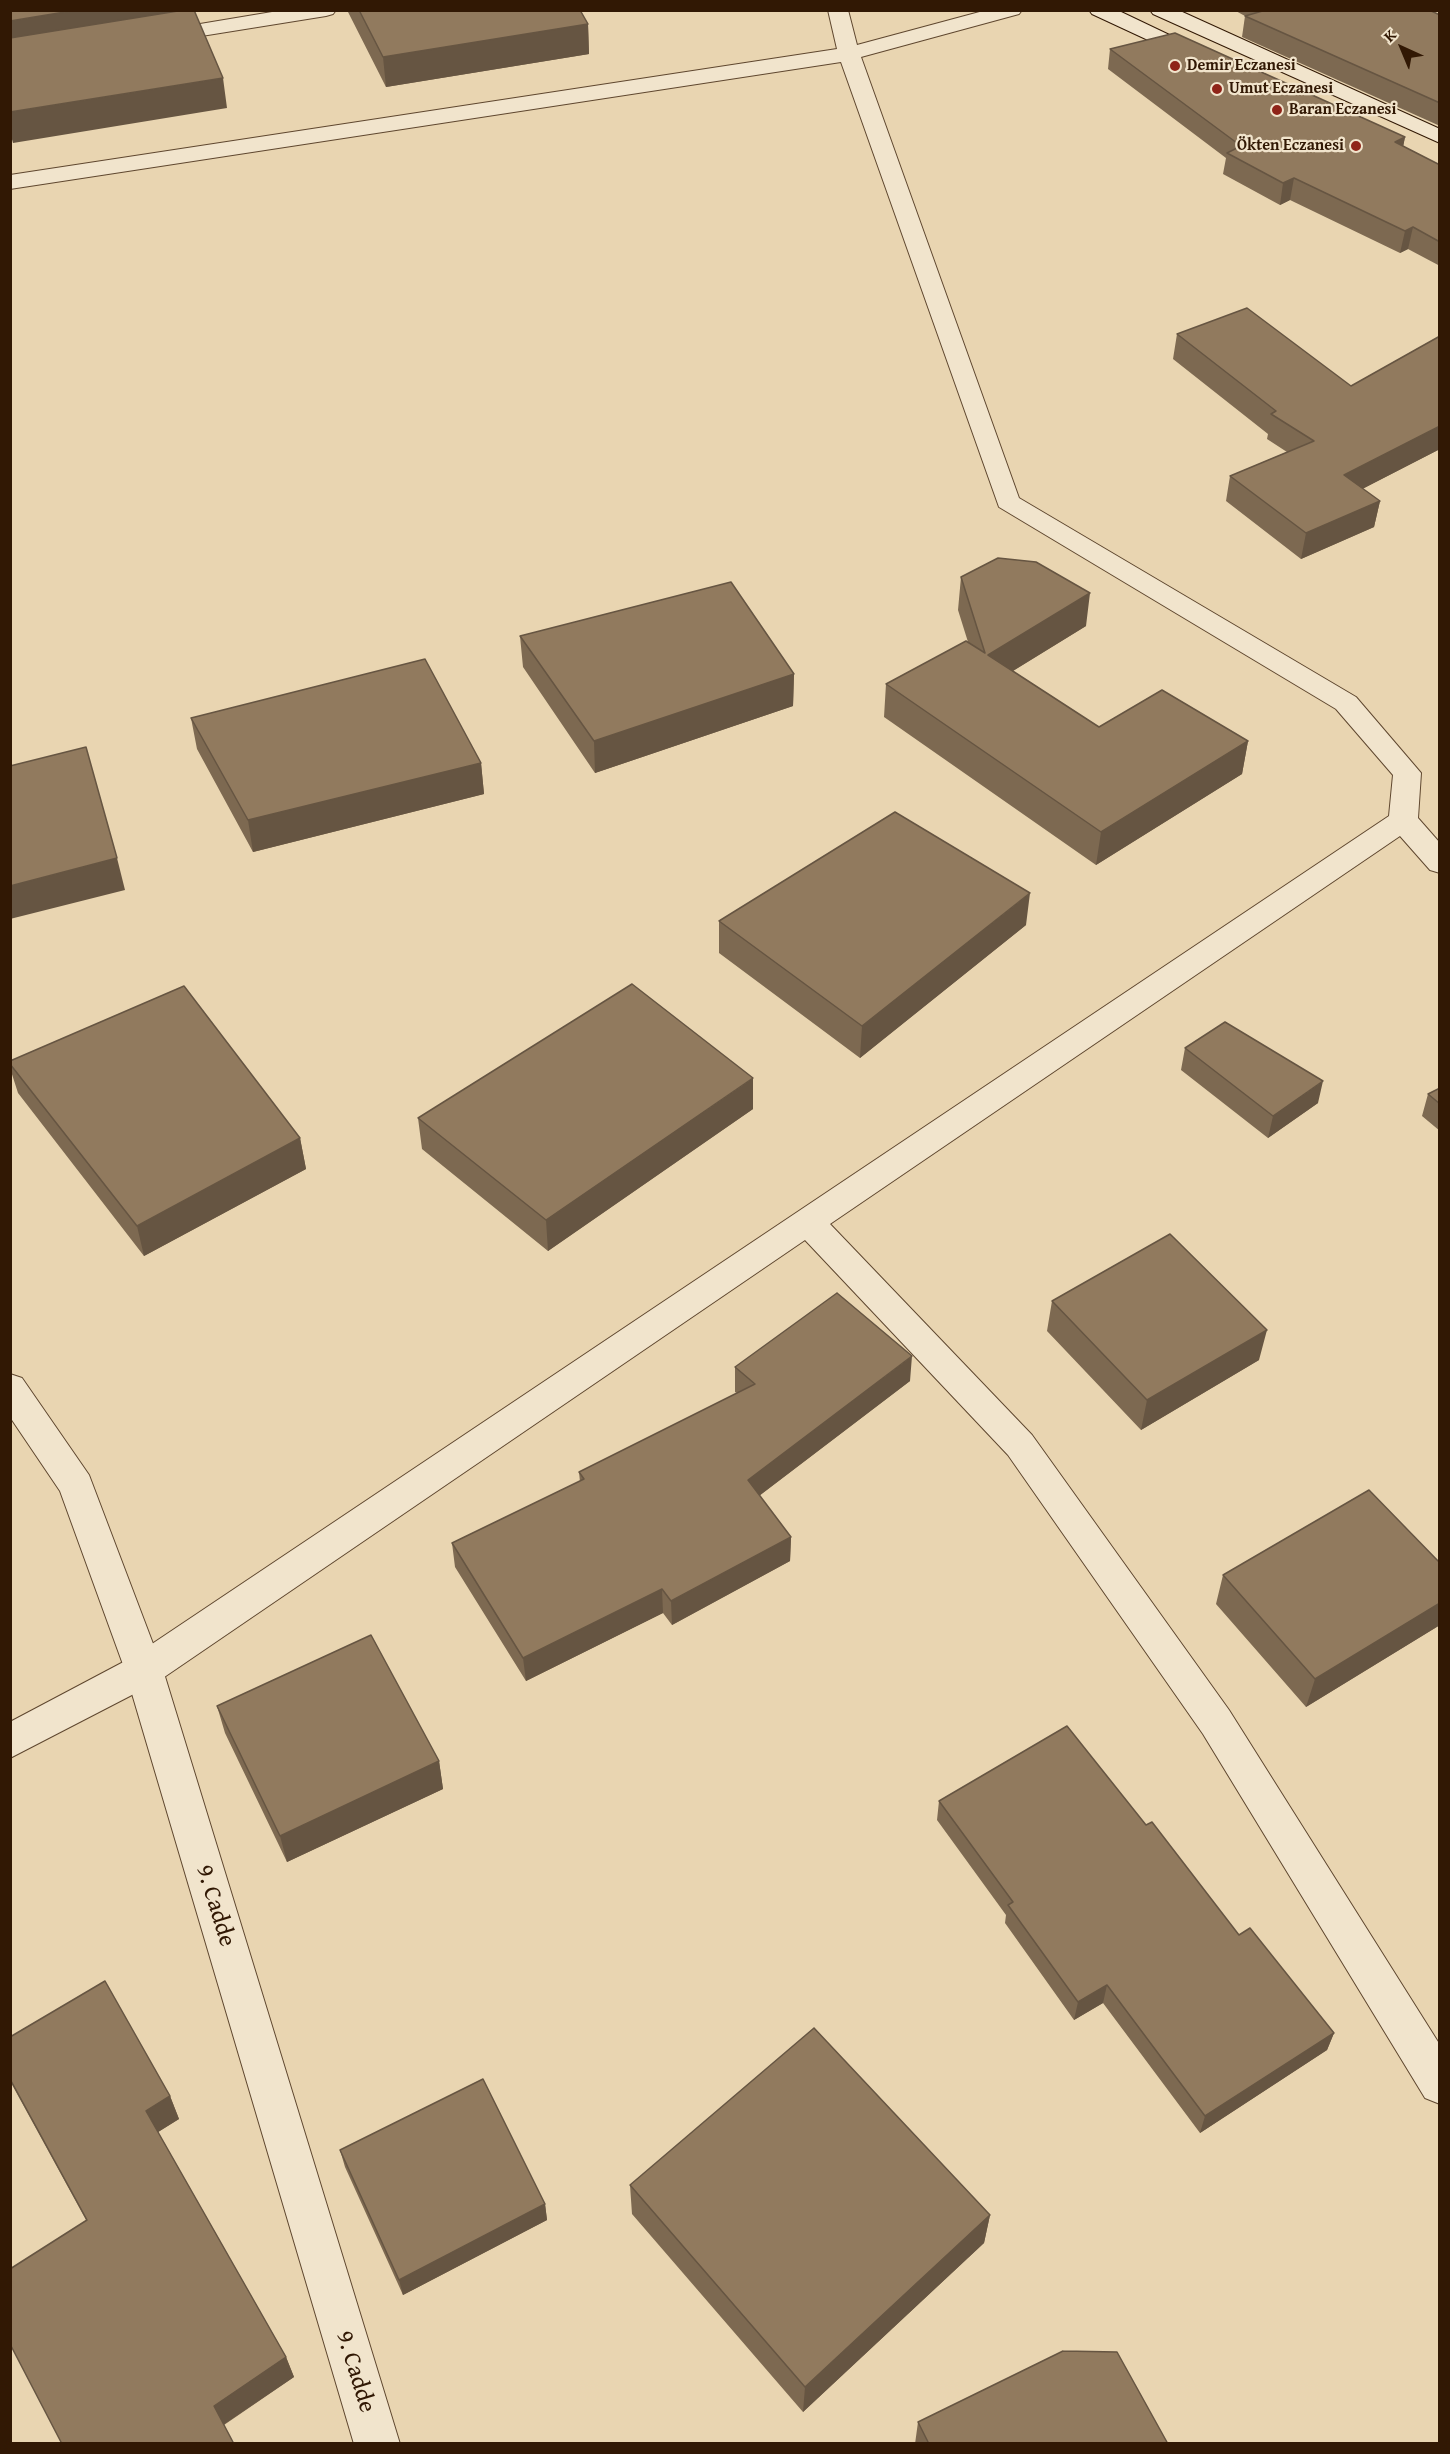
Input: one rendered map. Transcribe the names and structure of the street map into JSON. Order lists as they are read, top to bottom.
{
  "streets": {
    "street": ["9. Cadde"]
  },
  "places": [
    "Demir Eczanesi",
    "Umut Eczanesi",
    "Baran Eczanesi",
    "Ökten Eczanesi"
  ],
  "north": "top left"
}
